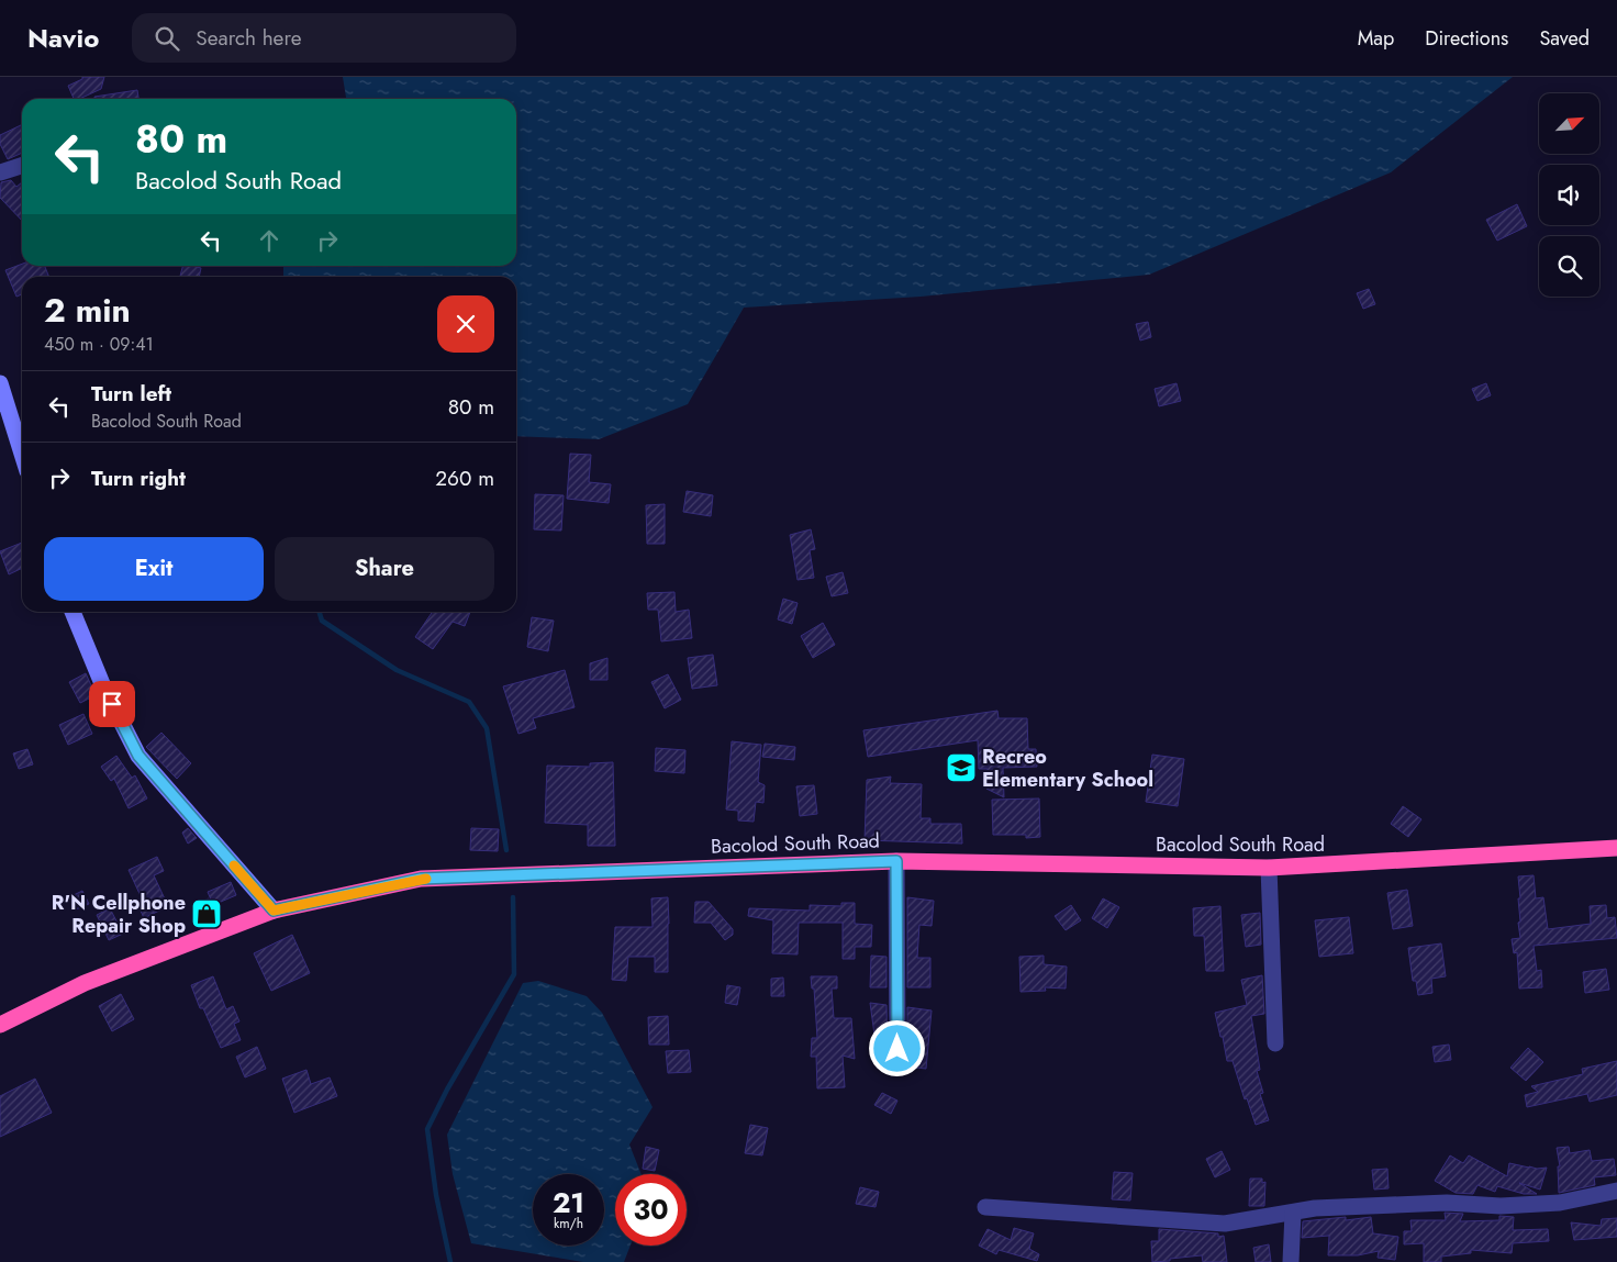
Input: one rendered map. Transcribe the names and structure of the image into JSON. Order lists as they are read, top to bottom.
{
  "streets": {
    "highway": ["Bacolod South Road"]
  },
  "places": {
    "school or university": ["Recreo Elementary School"],
    "shop": ["R'N Cellphone Repair Shop"]
  },
  "north": "top right",
  "page": {
    "header": "Navio",
    "search": "Search here",
    "nav": ["Map", "Directions", "Saved"],
    "turn": ["80 m", "Bacolod South Road"],
    "heading": ["2 min", "450 m · 09:41"],
    "list": [
      {
        "name": "Turn left",
        "note": "Bacolod South Road",
        "value": "80 m"
      },
      {
        "name": "Turn right",
        "value": "260 m"
      }
    ],
    "buttons": ["Exit", "Share"],
    "speed": "21 km/h",
    "limit": "30"
  }
}
